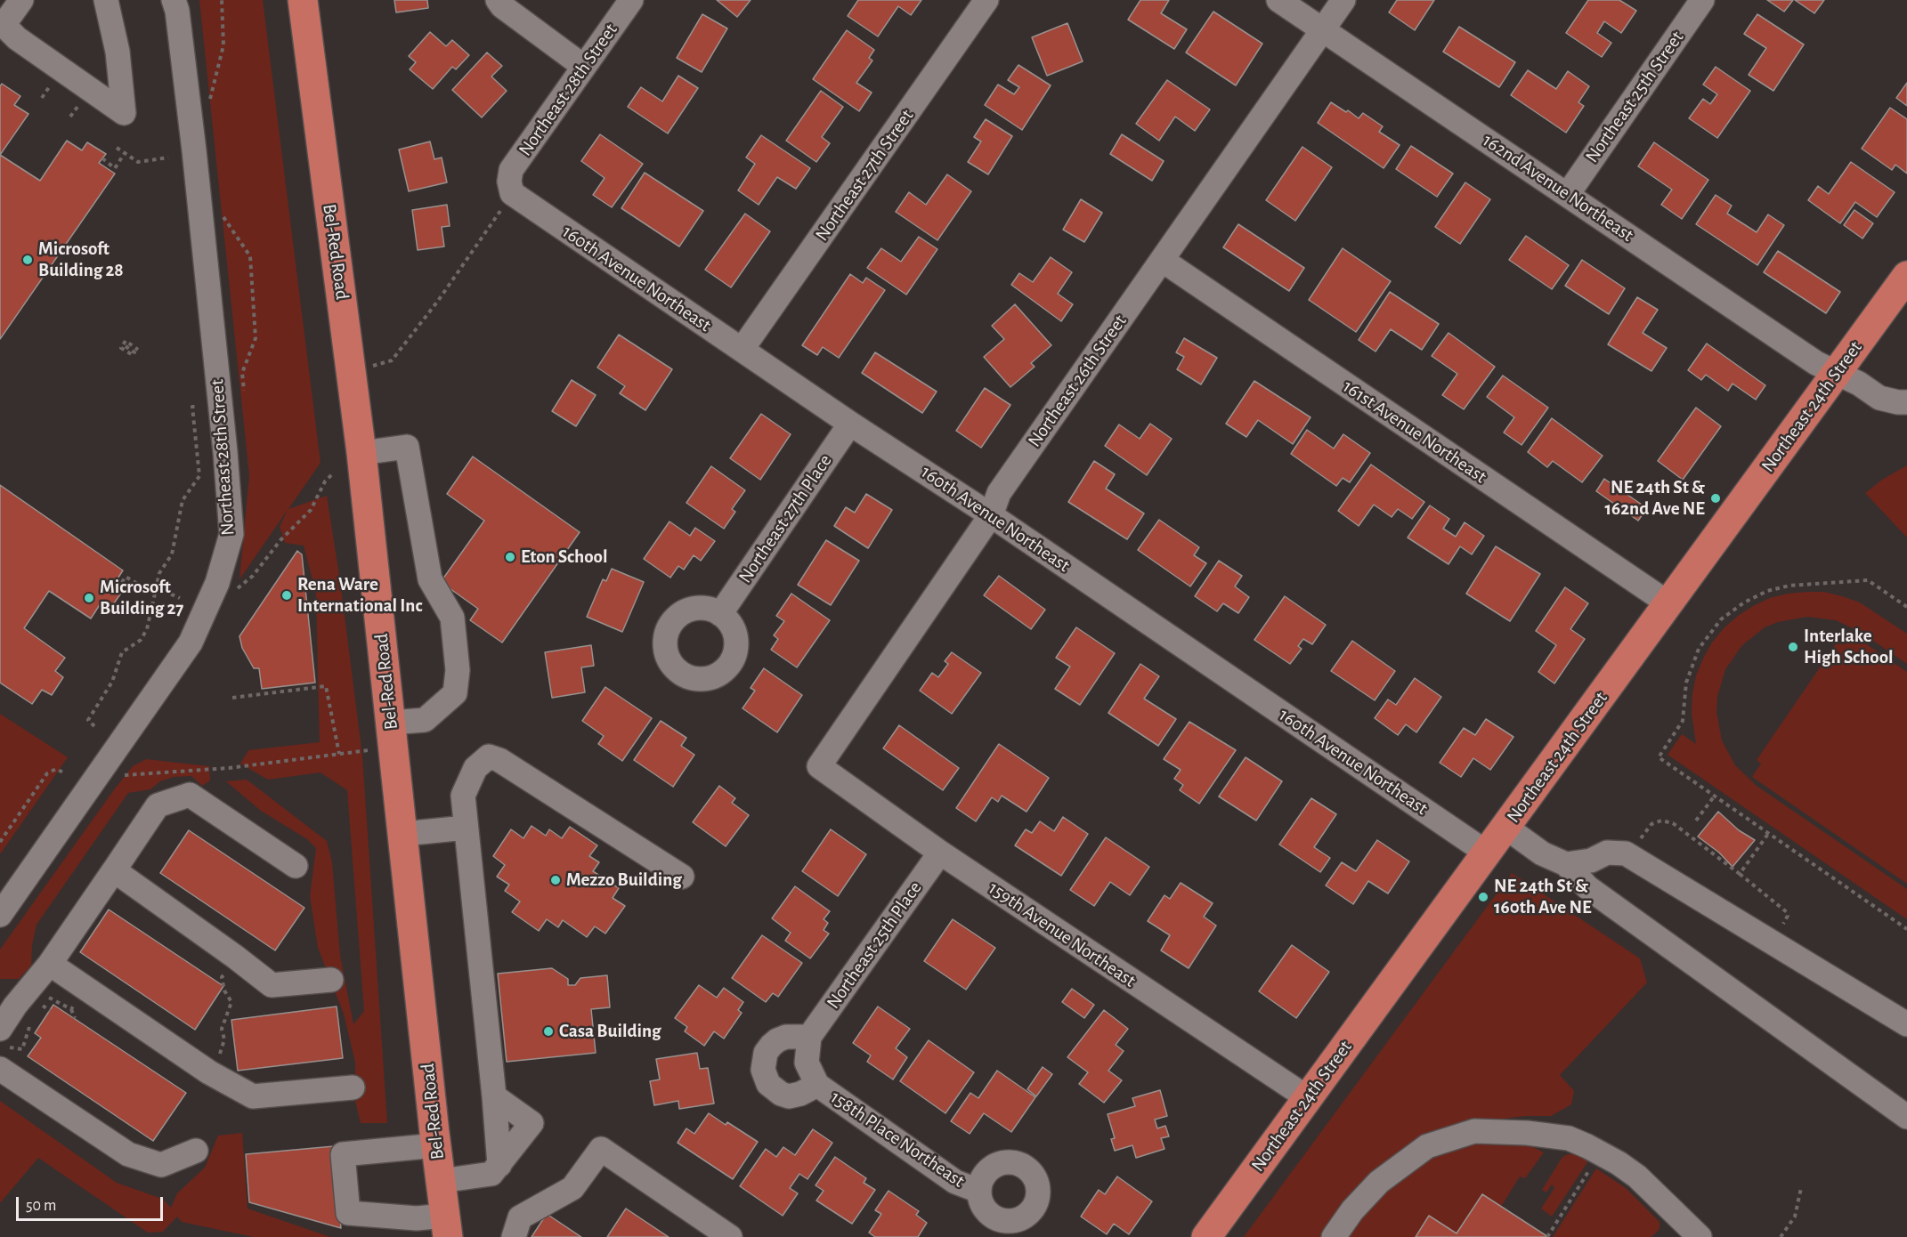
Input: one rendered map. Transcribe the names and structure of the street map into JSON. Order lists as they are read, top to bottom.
{
  "streets": {
    "main road": ["Bel-Red Road", "Northeast 24th Street"],
    "street": [
      "Northeast 28th Street",
      "Northeast 25th Street",
      "Northeast 27th Street",
      "162nd Avenue Northeast",
      "160th Avenue Northeast",
      "Northeast 26th Street",
      "161st Avenue Northeast",
      "Northeast 27th Place",
      "159th Avenue Northeast",
      "Northeast 25th Place",
      "158th Place Northeast"
    ]
  },
  "crossings": [
    ["Northeast 28th Street", "160th Avenue Northeast"],
    ["Northeast 25th Street", "162nd Avenue Northeast"],
    ["Northeast 27th Street", "160th Avenue Northeast"],
    ["162nd Avenue Northeast", "Northeast 26th Street"],
    ["162nd Avenue Northeast", "Northeast 24th Street"],
    ["160th Avenue Northeast", "Northeast 26th Street"],
    ["160th Avenue Northeast", "Northeast 24th Street"],
    ["160th Avenue Northeast", "Northeast 27th Place"],
    ["Northeast 26th Street", "161st Avenue Northeast"],
    ["Northeast 26th Street", "159th Avenue Northeast"],
    ["Northeast 24th Street", "161st Avenue Northeast"],
    ["Northeast 24th Street", "159th Avenue Northeast"],
    ["159th Avenue Northeast", "Northeast 25th Place"],
    ["Northeast 25th Place", "158th Place Northeast"]
  ],
  "places": [
    "Microsoft Building 28",
    "NE 24th St & 162nd Ave NE",
    "Eton School",
    "Rena Ware International Inc",
    "Microsoft Building 27",
    "Interlake High School",
    "Mezzo Building",
    "NE 24th St & 160th Ave NE",
    "Casa Building"
  ],
  "scale_bar": "50 m"
}
